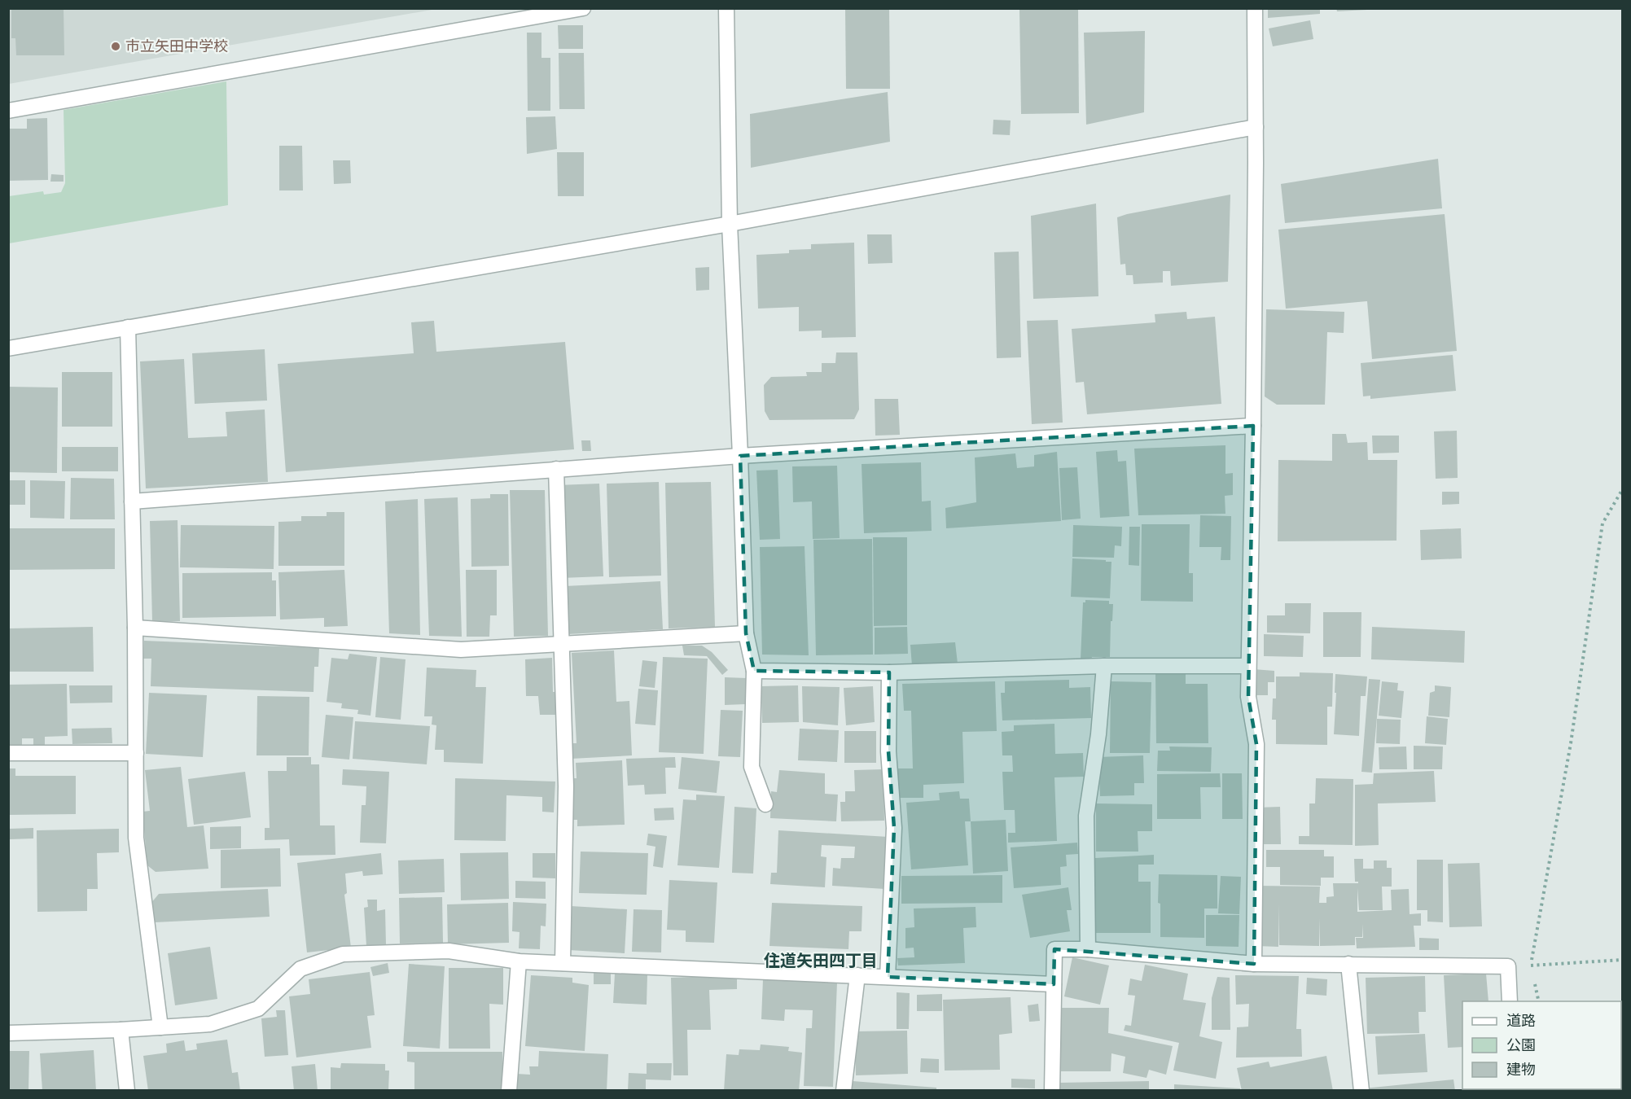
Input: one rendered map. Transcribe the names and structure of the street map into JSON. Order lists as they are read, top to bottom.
{
  "districts": ["住道矢田四丁目"],
  "places": ["市立矢田中学校"],
  "legend": ["道路", "公園", "建物"]
}
